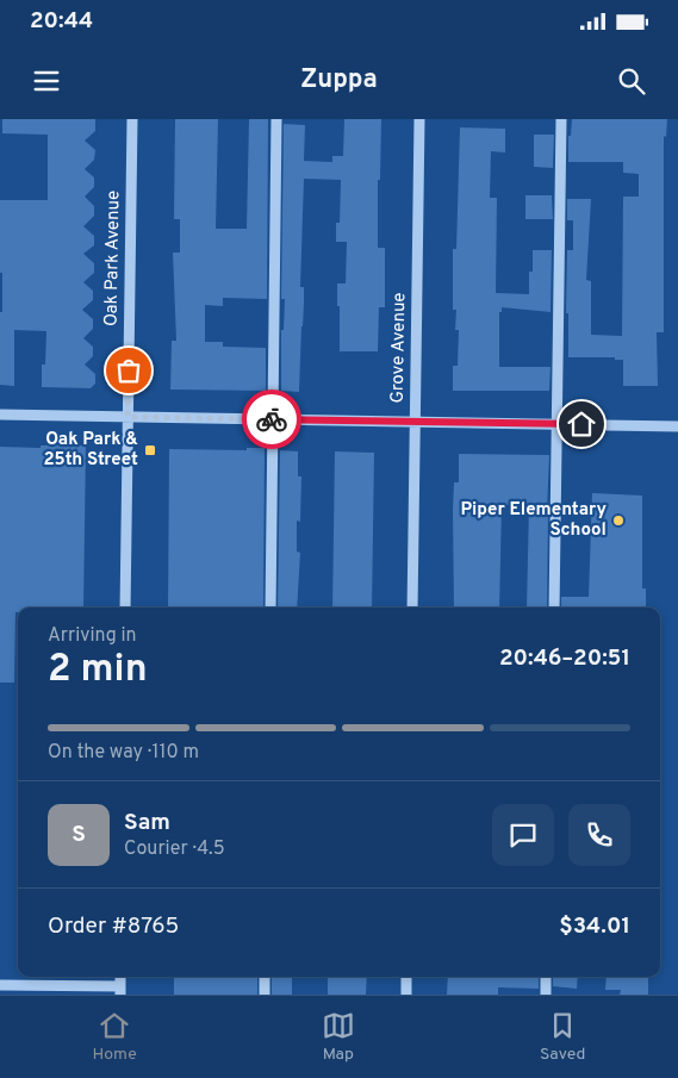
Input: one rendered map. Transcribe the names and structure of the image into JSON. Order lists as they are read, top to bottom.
{
  "streets": {
    "street": ["Oak Park Avenue", "Grove Avenue"]
  },
  "places": {
    "transit": ["Oak Park & 25th Street"],
    "other": ["Piper Elementary School"]
  },
  "page": {
    "status": "20:44",
    "header": "Zuppa",
    "heading": ["2 min", "Arriving in", "20:46–20:51"],
    "panel": [
      "Sam",
      "Courier · 4.5",
      "Order #8765",
      "$34.01"
    ],
    "bar": "On the way · 110 m",
    "round": "S",
    "tabs": ["Home", "Map", "Saved"]
  }
}
